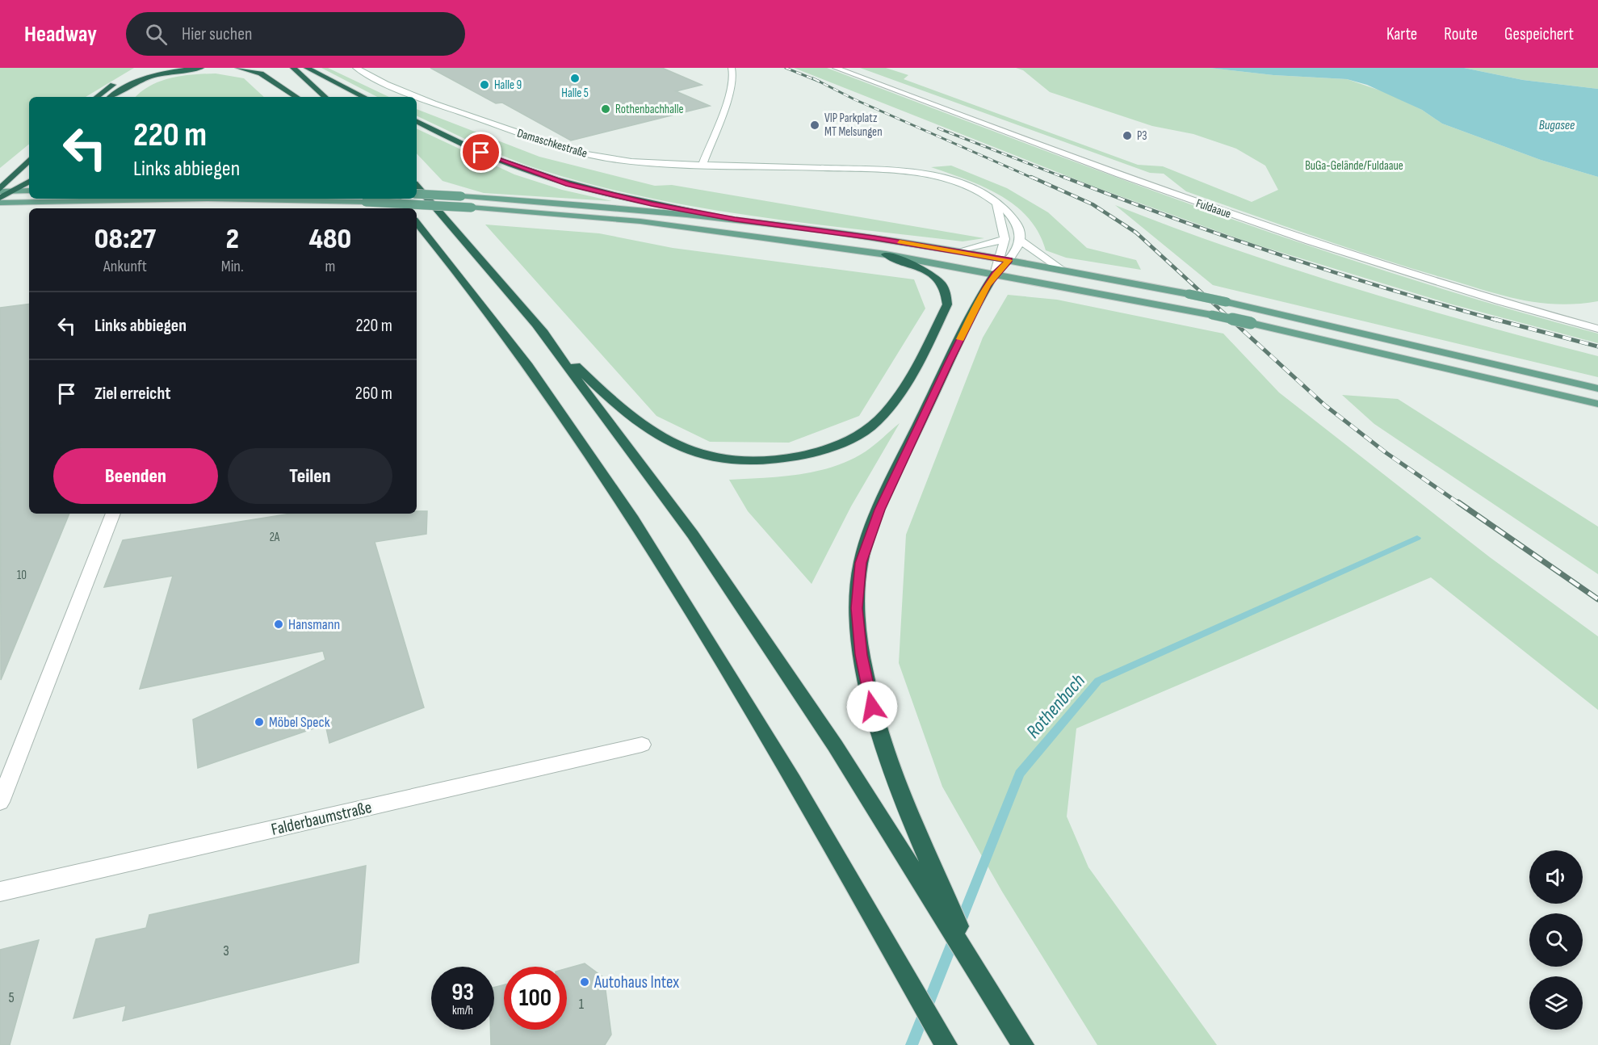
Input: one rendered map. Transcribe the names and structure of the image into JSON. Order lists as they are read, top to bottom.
{
  "streets": {
    "street": ["Damaschkestraße", "Fuldaaue", "Falderbaumstraße"]
  },
  "water": ["Bugasee", "Rothenbach"],
  "parks": ["BuGa-Gelände/Fuldaaue"],
  "places": [
    "Halle 5",
    "Halle 9",
    "Rothenbachhalle",
    "VIP Parkplatz MT Melsungen",
    "P3",
    "Hansmann",
    "Möbel Speck",
    "Autohaus Intex"
  ],
  "house_numbers": [
    "2A",
    "10",
    "3",
    "5",
    "1"
  ],
  "page": {
    "header": "Headway",
    "search": "Hier suchen",
    "nav": ["Karte", "Route", "Gespeichert"],
    "turn": ["220 m", "Links abbiegen"],
    "eta": [
      "08:27",
      "Ankunft",
      "2",
      "Min.",
      "480",
      "m"
    ],
    "list": [
      {
        "name": "Links abbiegen",
        "value": "220 m"
      },
      {
        "name": "Ziel erreicht",
        "value": "260 m"
      }
    ],
    "buttons": ["Beenden", "Teilen"],
    "speed": "93 km/h",
    "limit": "100"
  }
}
